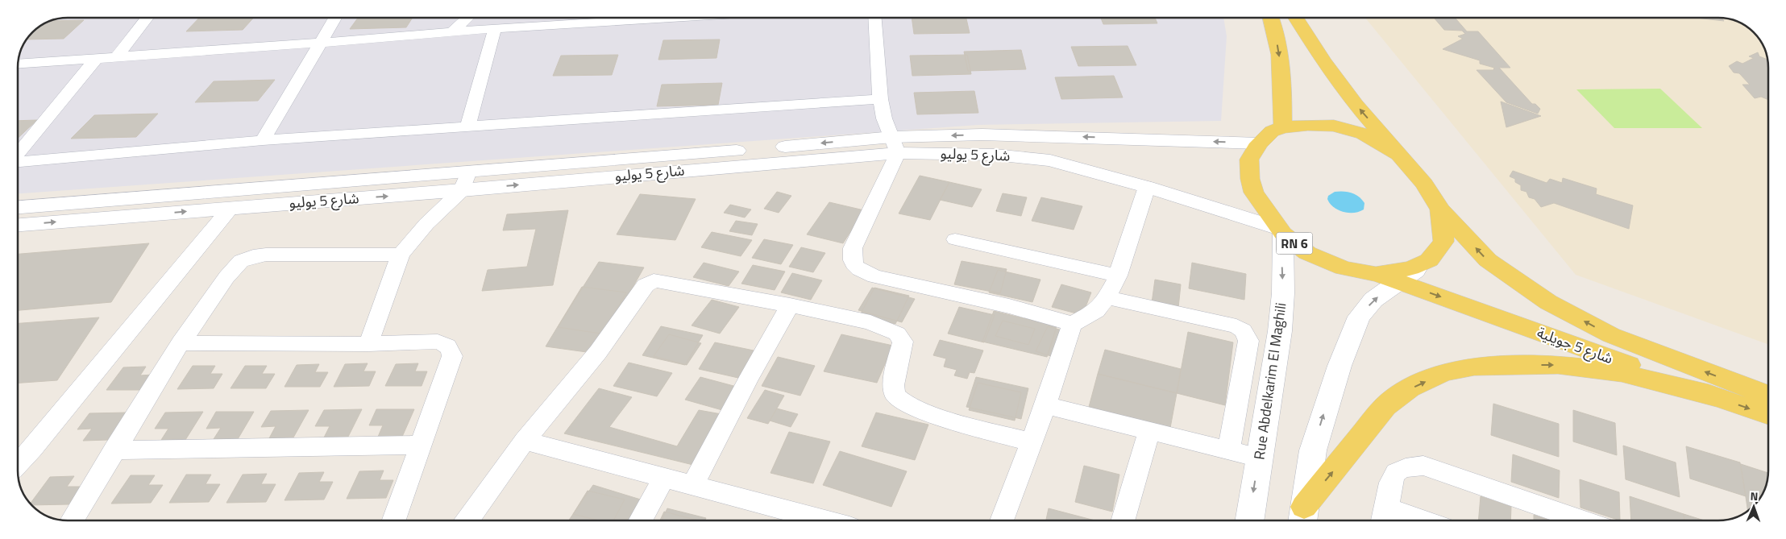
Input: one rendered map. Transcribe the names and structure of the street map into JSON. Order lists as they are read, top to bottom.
{
  "streets": {
    "main road": [
      "شارع 5 يوليو",
      "RN 6",
      "شارع 5 جويلية",
      "Rue Abdelkarim El Maghili"
    ]
  },
  "crossings": [
    ["شارع 5 يوليو", "RN 6"],
    ["شارع 5 يوليو", "Rue Abdelkarim El Maghili"],
    ["RN 6", "شارع 5 جويلية"],
    ["RN 6", "Rue Abdelkarim El Maghili"]
  ],
  "north": "top"
}
